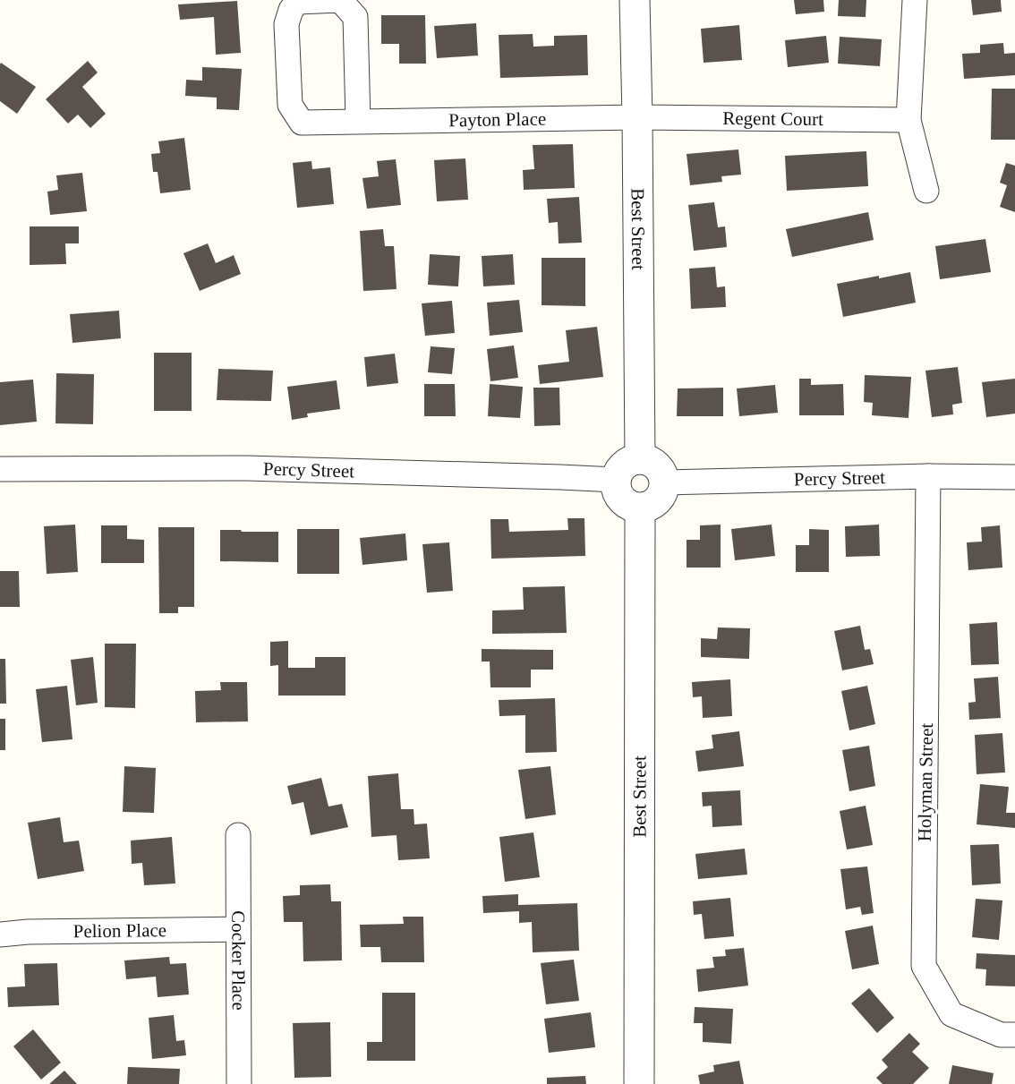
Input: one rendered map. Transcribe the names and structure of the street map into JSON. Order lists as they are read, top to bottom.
{
  "streets": {
    "street": [
      "Payton Place",
      "Regent Court",
      "Best Street",
      "Percy Street",
      "Holyman Street",
      "Pelion Place",
      "Cocker Place"
    ]
  },
  "crossings": [
    ["Payton Place", "Regent Court"],
    ["Payton Place", "Best Street"],
    ["Regent Court", "Best Street"],
    ["Best Street", "Percy Street"],
    ["Percy Street", "Holyman Street"],
    ["Pelion Place", "Cocker Place"]
  ]
}
